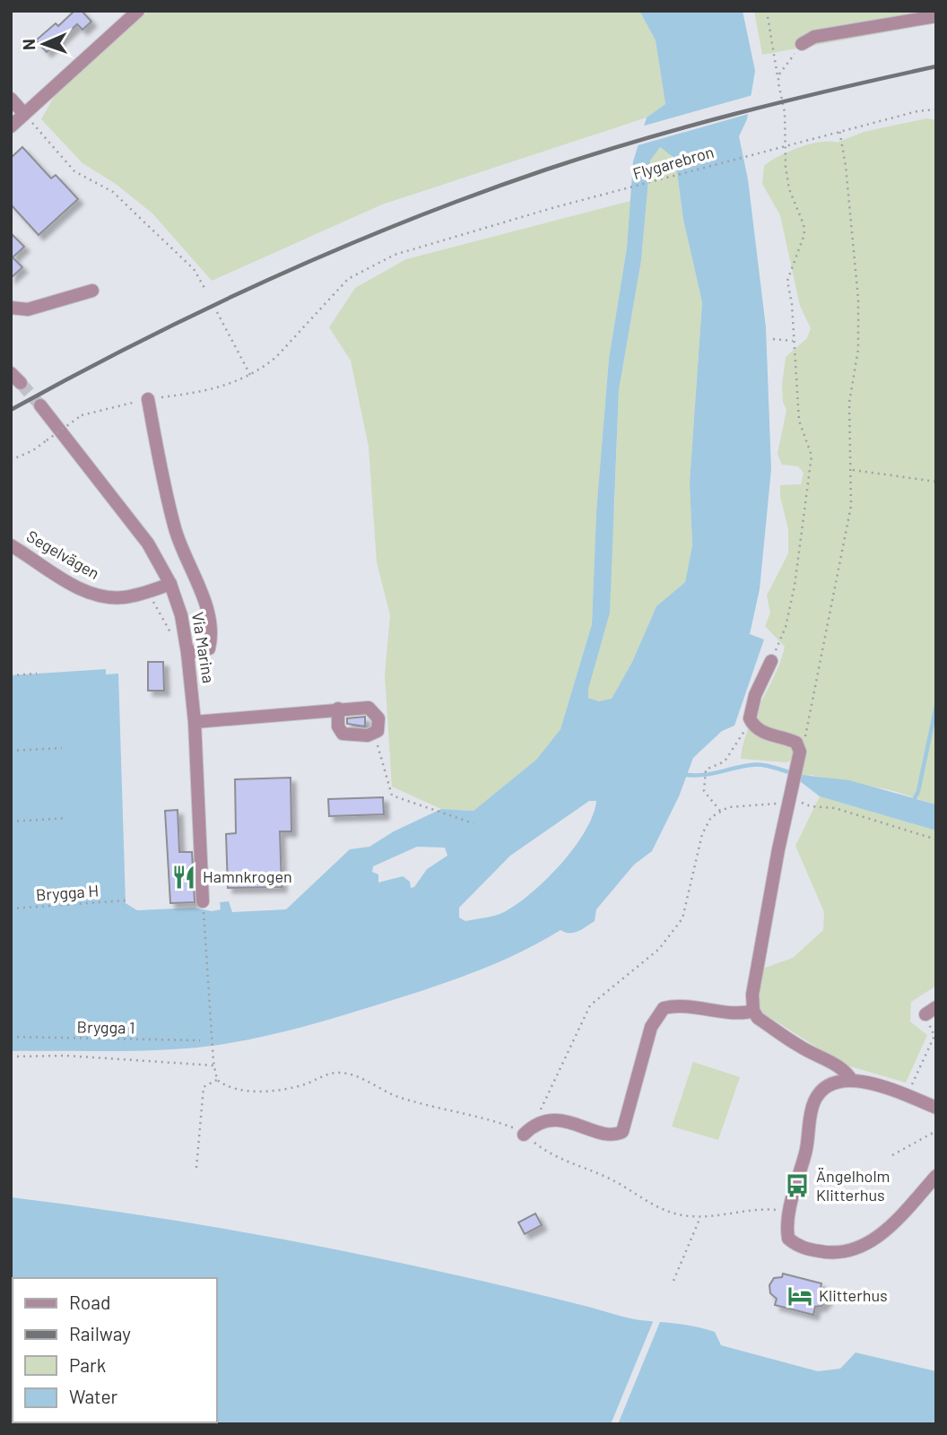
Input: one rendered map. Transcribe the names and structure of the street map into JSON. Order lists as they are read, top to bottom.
{
  "streets": {
    "street": ["Segelvägen", "Via Marina"],
    "path": ["Flygarebron", "Brygga H", "Brygga 1"]
  },
  "crossings": [
    ["Segelvägen", "Via Marina"]
  ],
  "places": {
    "restaurant": ["Hamnkrogen"],
    "bus stop": ["Ängelholm Klitterhus"],
    "hotel": ["Klitterhus"]
  },
  "legend": [
    "Road",
    "Railway",
    "Park",
    "Water"
  ],
  "north": "left"
}
